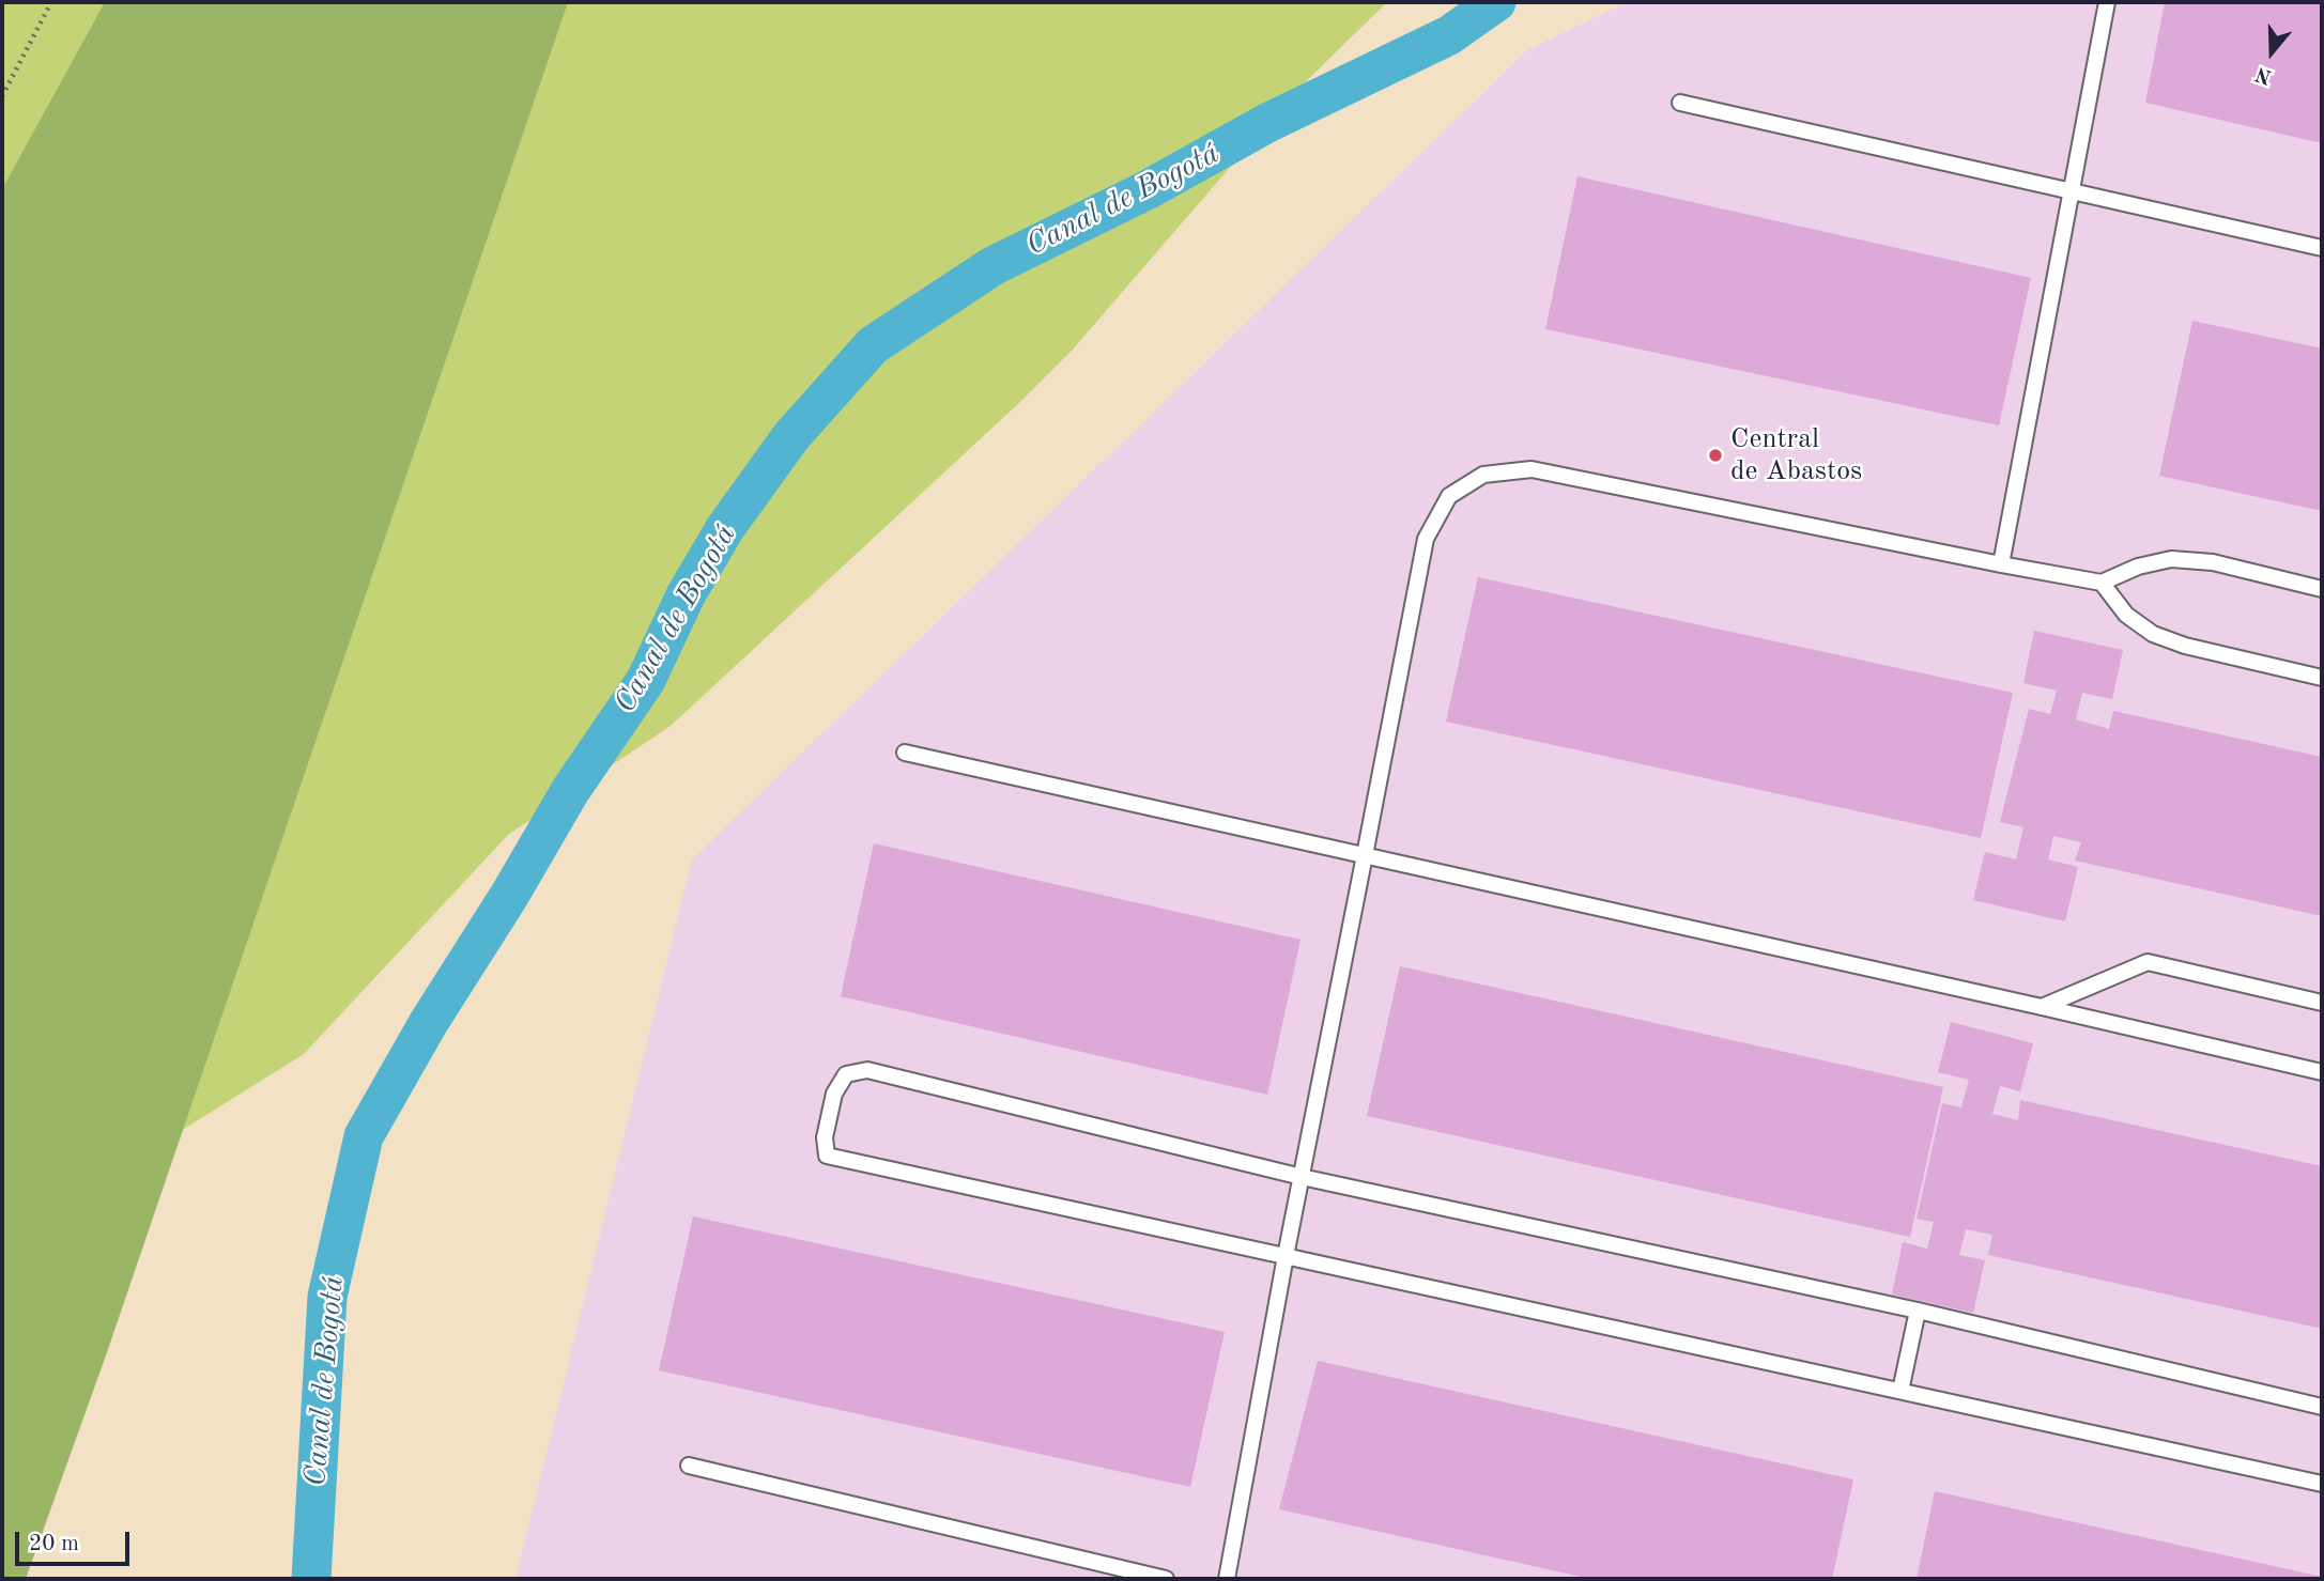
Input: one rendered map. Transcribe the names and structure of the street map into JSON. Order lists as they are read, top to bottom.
{
  "water": ["Canal de Bogotá"],
  "places": ["Central de Abastos"],
  "scale_bar": "20 m",
  "north": "bottom"
}
